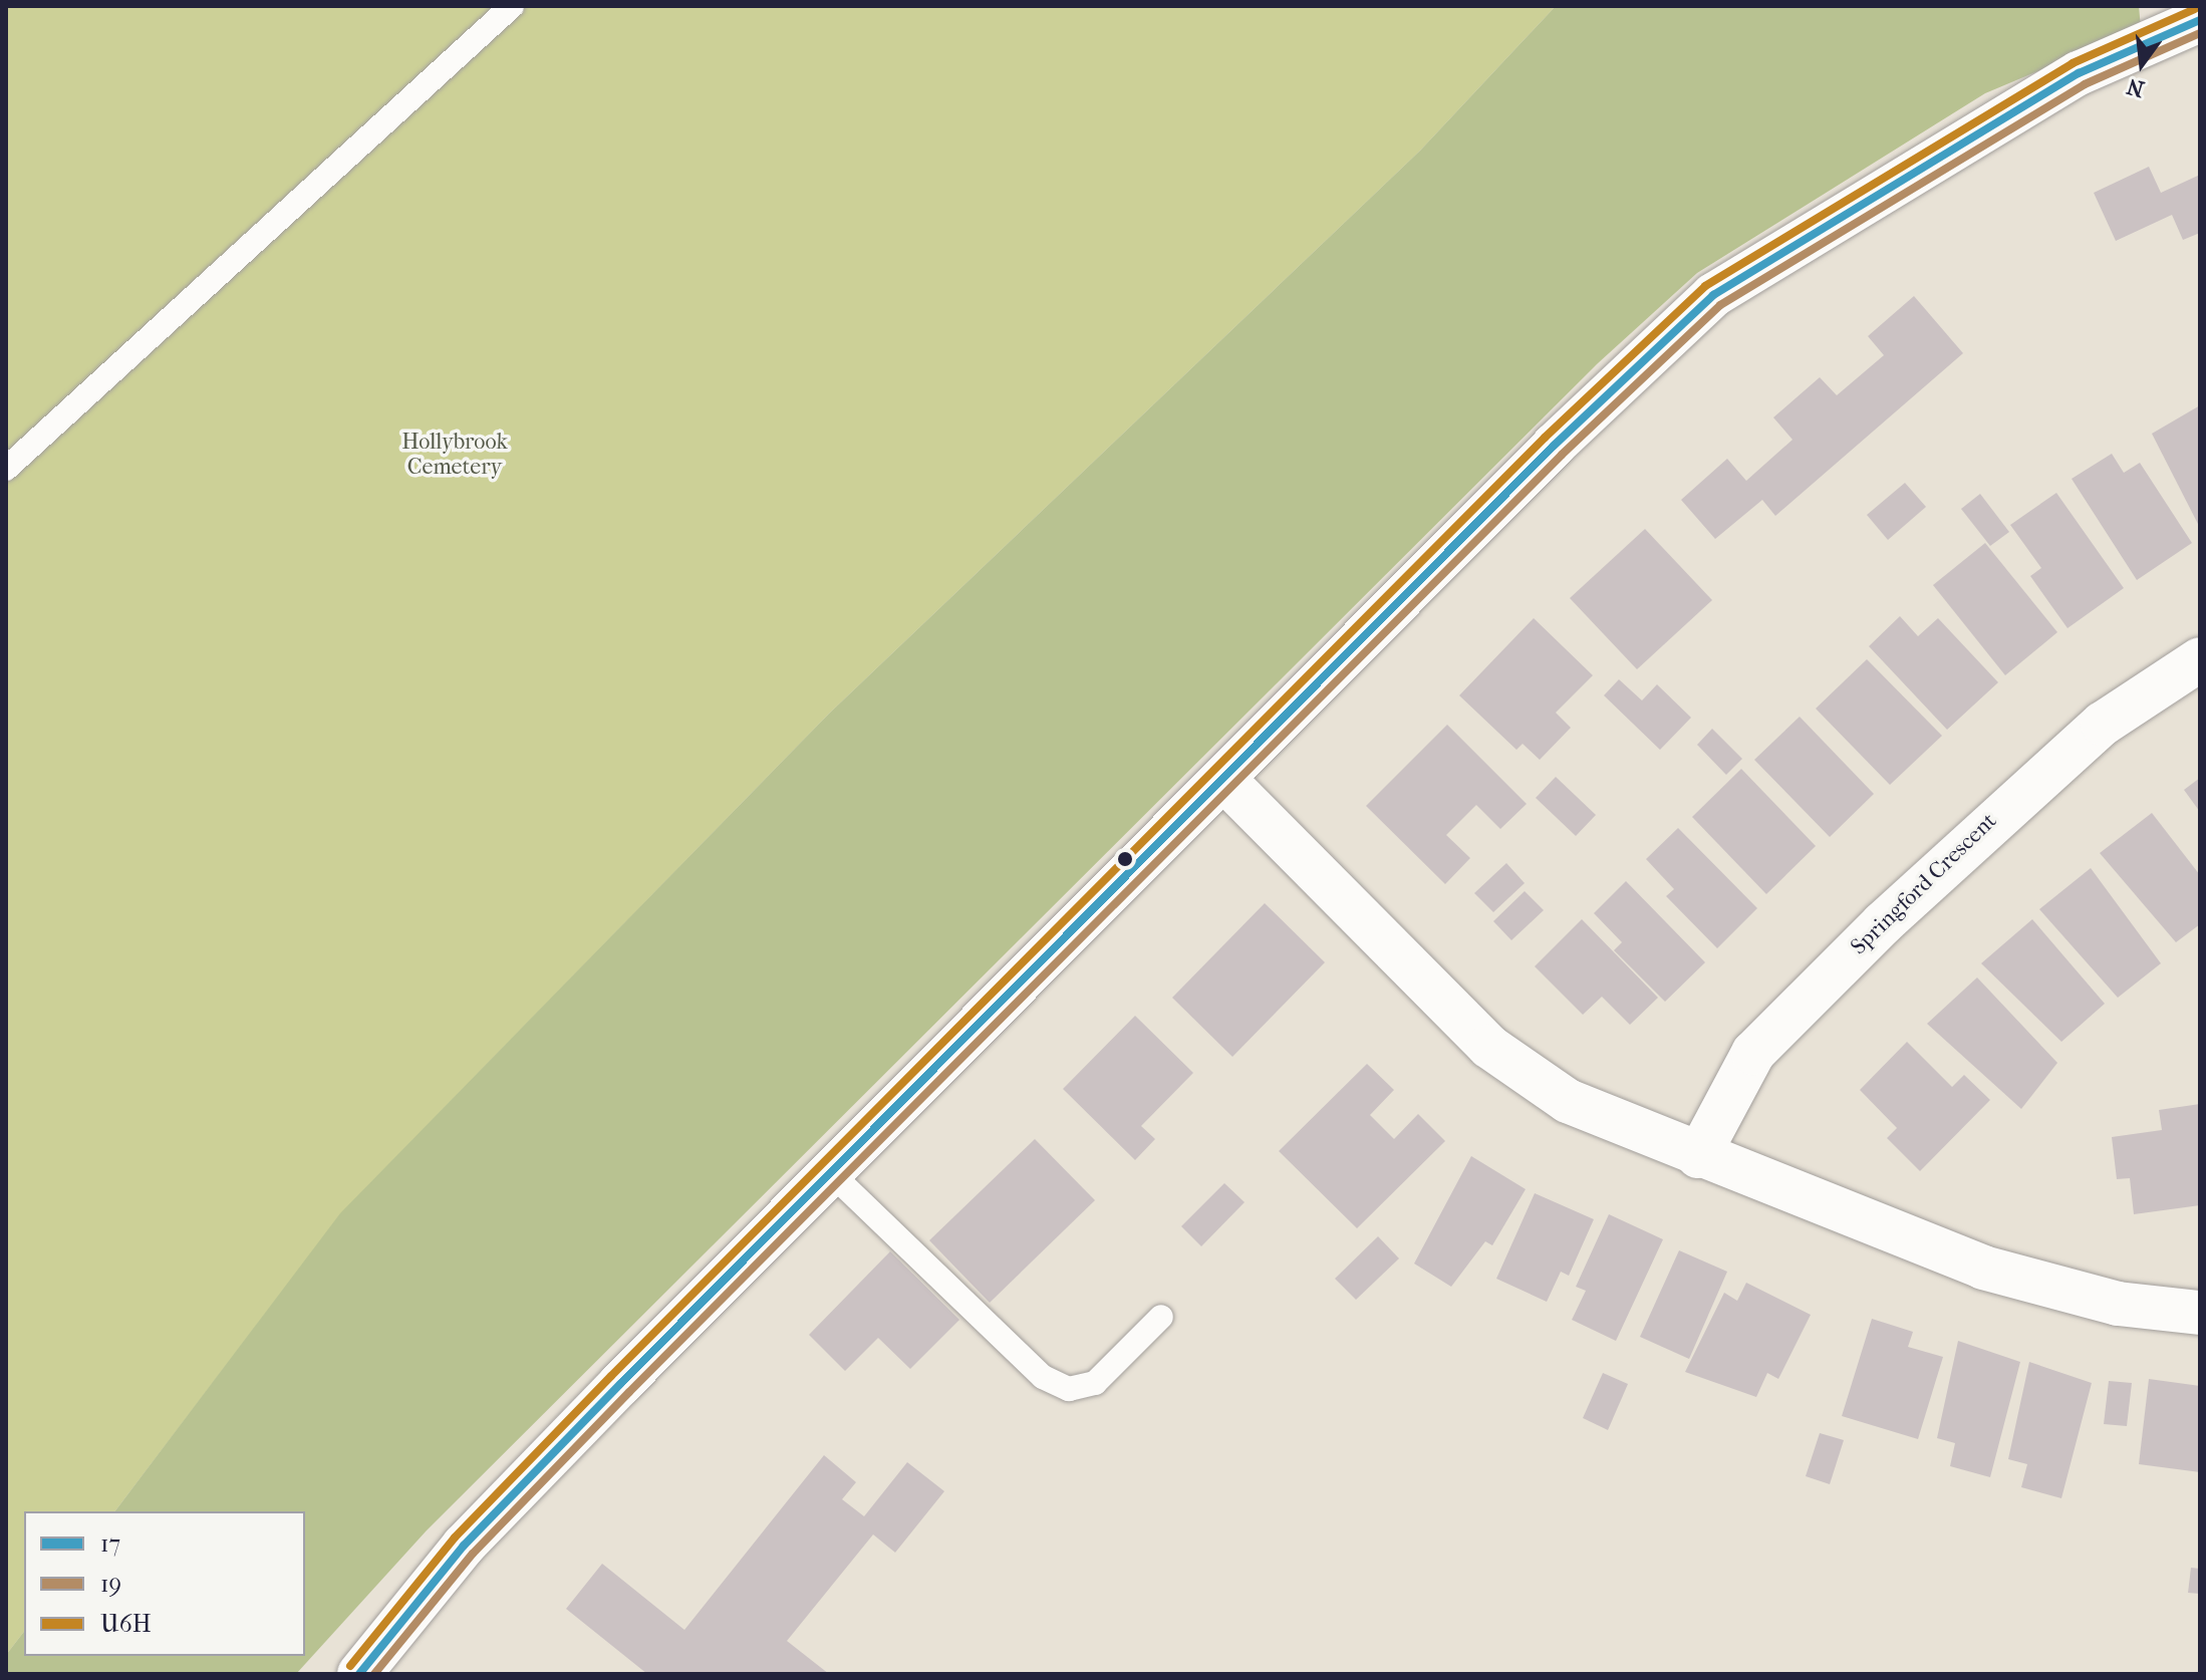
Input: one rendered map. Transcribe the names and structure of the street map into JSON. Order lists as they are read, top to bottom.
{
  "streets": {
    "street": ["Springford Crescent"]
  },
  "parks": ["Hollybrook Cemetery"],
  "lines": ["transit line U6H", "transit line 17", "transit line 19"],
  "legend": ["17", "19", "U6H"],
  "north": "bottom"
}
